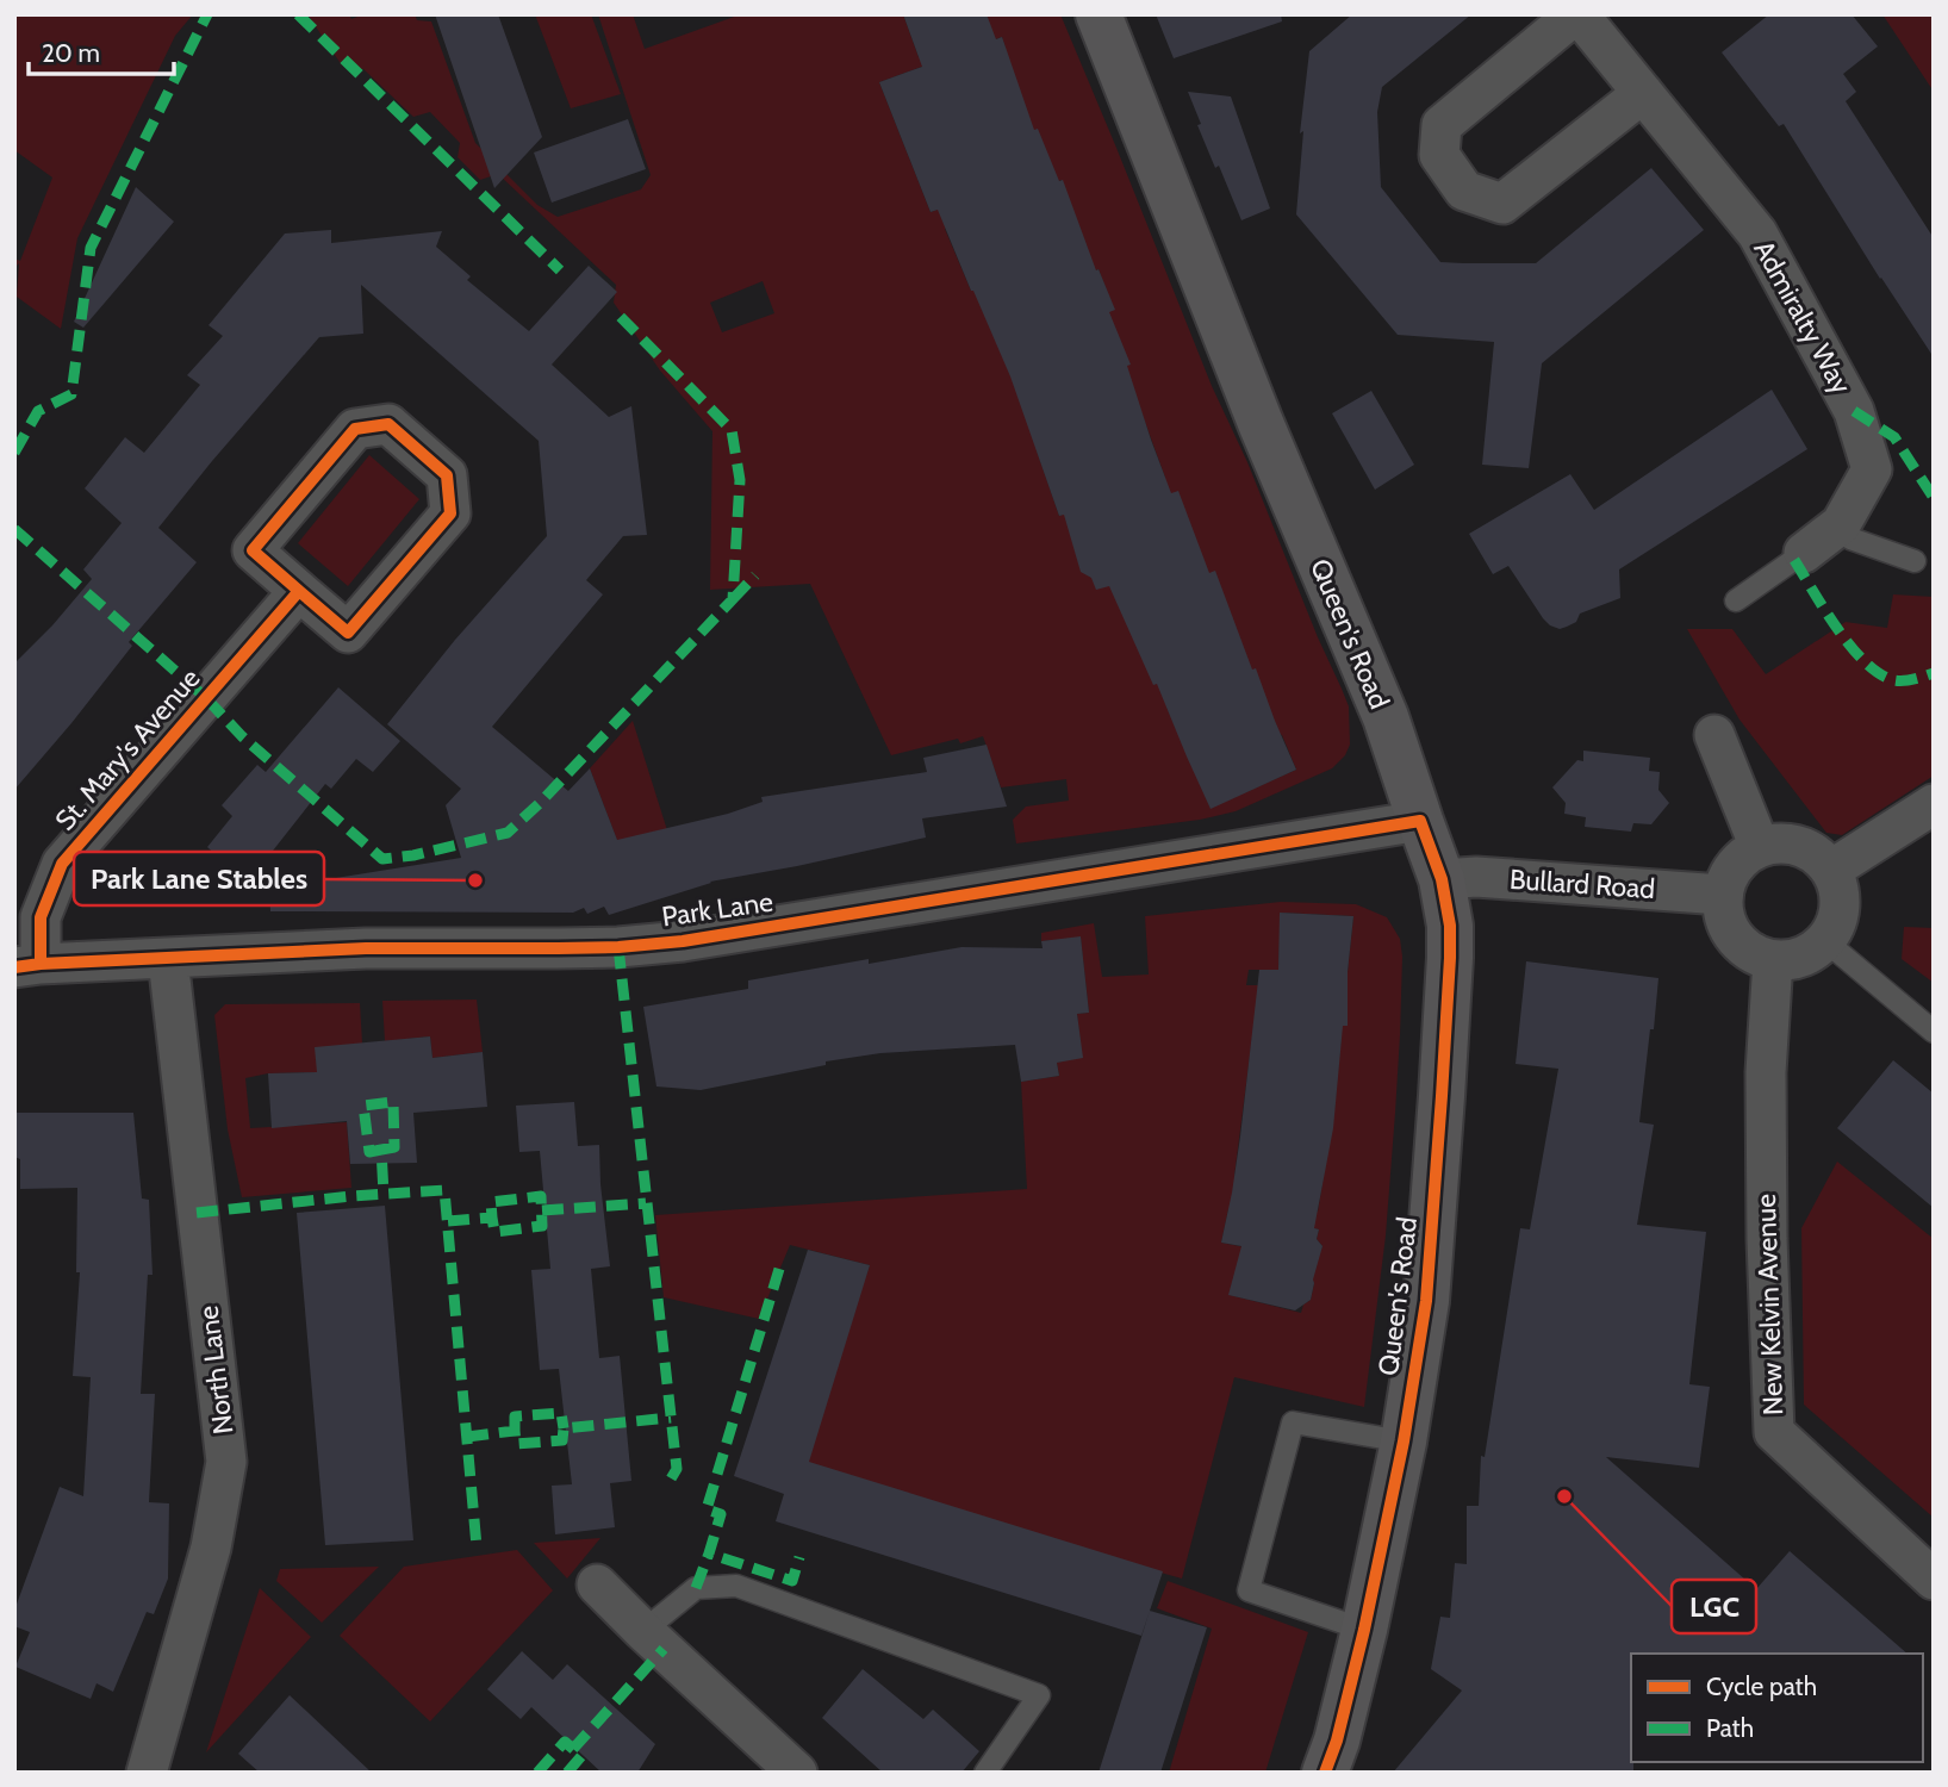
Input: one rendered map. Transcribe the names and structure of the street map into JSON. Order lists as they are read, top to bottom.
{
  "streets": {
    "main road": ["Queen's Road"],
    "street": [
      "Admiralty Way",
      "St. Mary's Avenue",
      "Bullard Road",
      "Park Lane",
      "New Kelvin Avenue",
      "North Lane"
    ]
  },
  "crossings": [
    ["Queen's Road", "Bullard Road"],
    ["Queen's Road", "Park Lane"],
    ["St. Mary's Avenue", "Park Lane"],
    ["Bullard Road", "New Kelvin Avenue"],
    ["Park Lane", "North Lane"]
  ],
  "places": ["Park Lane Stables", "LGC"],
  "legend": ["Cycle path", "Path"],
  "scale_bar": "20 m"
}
